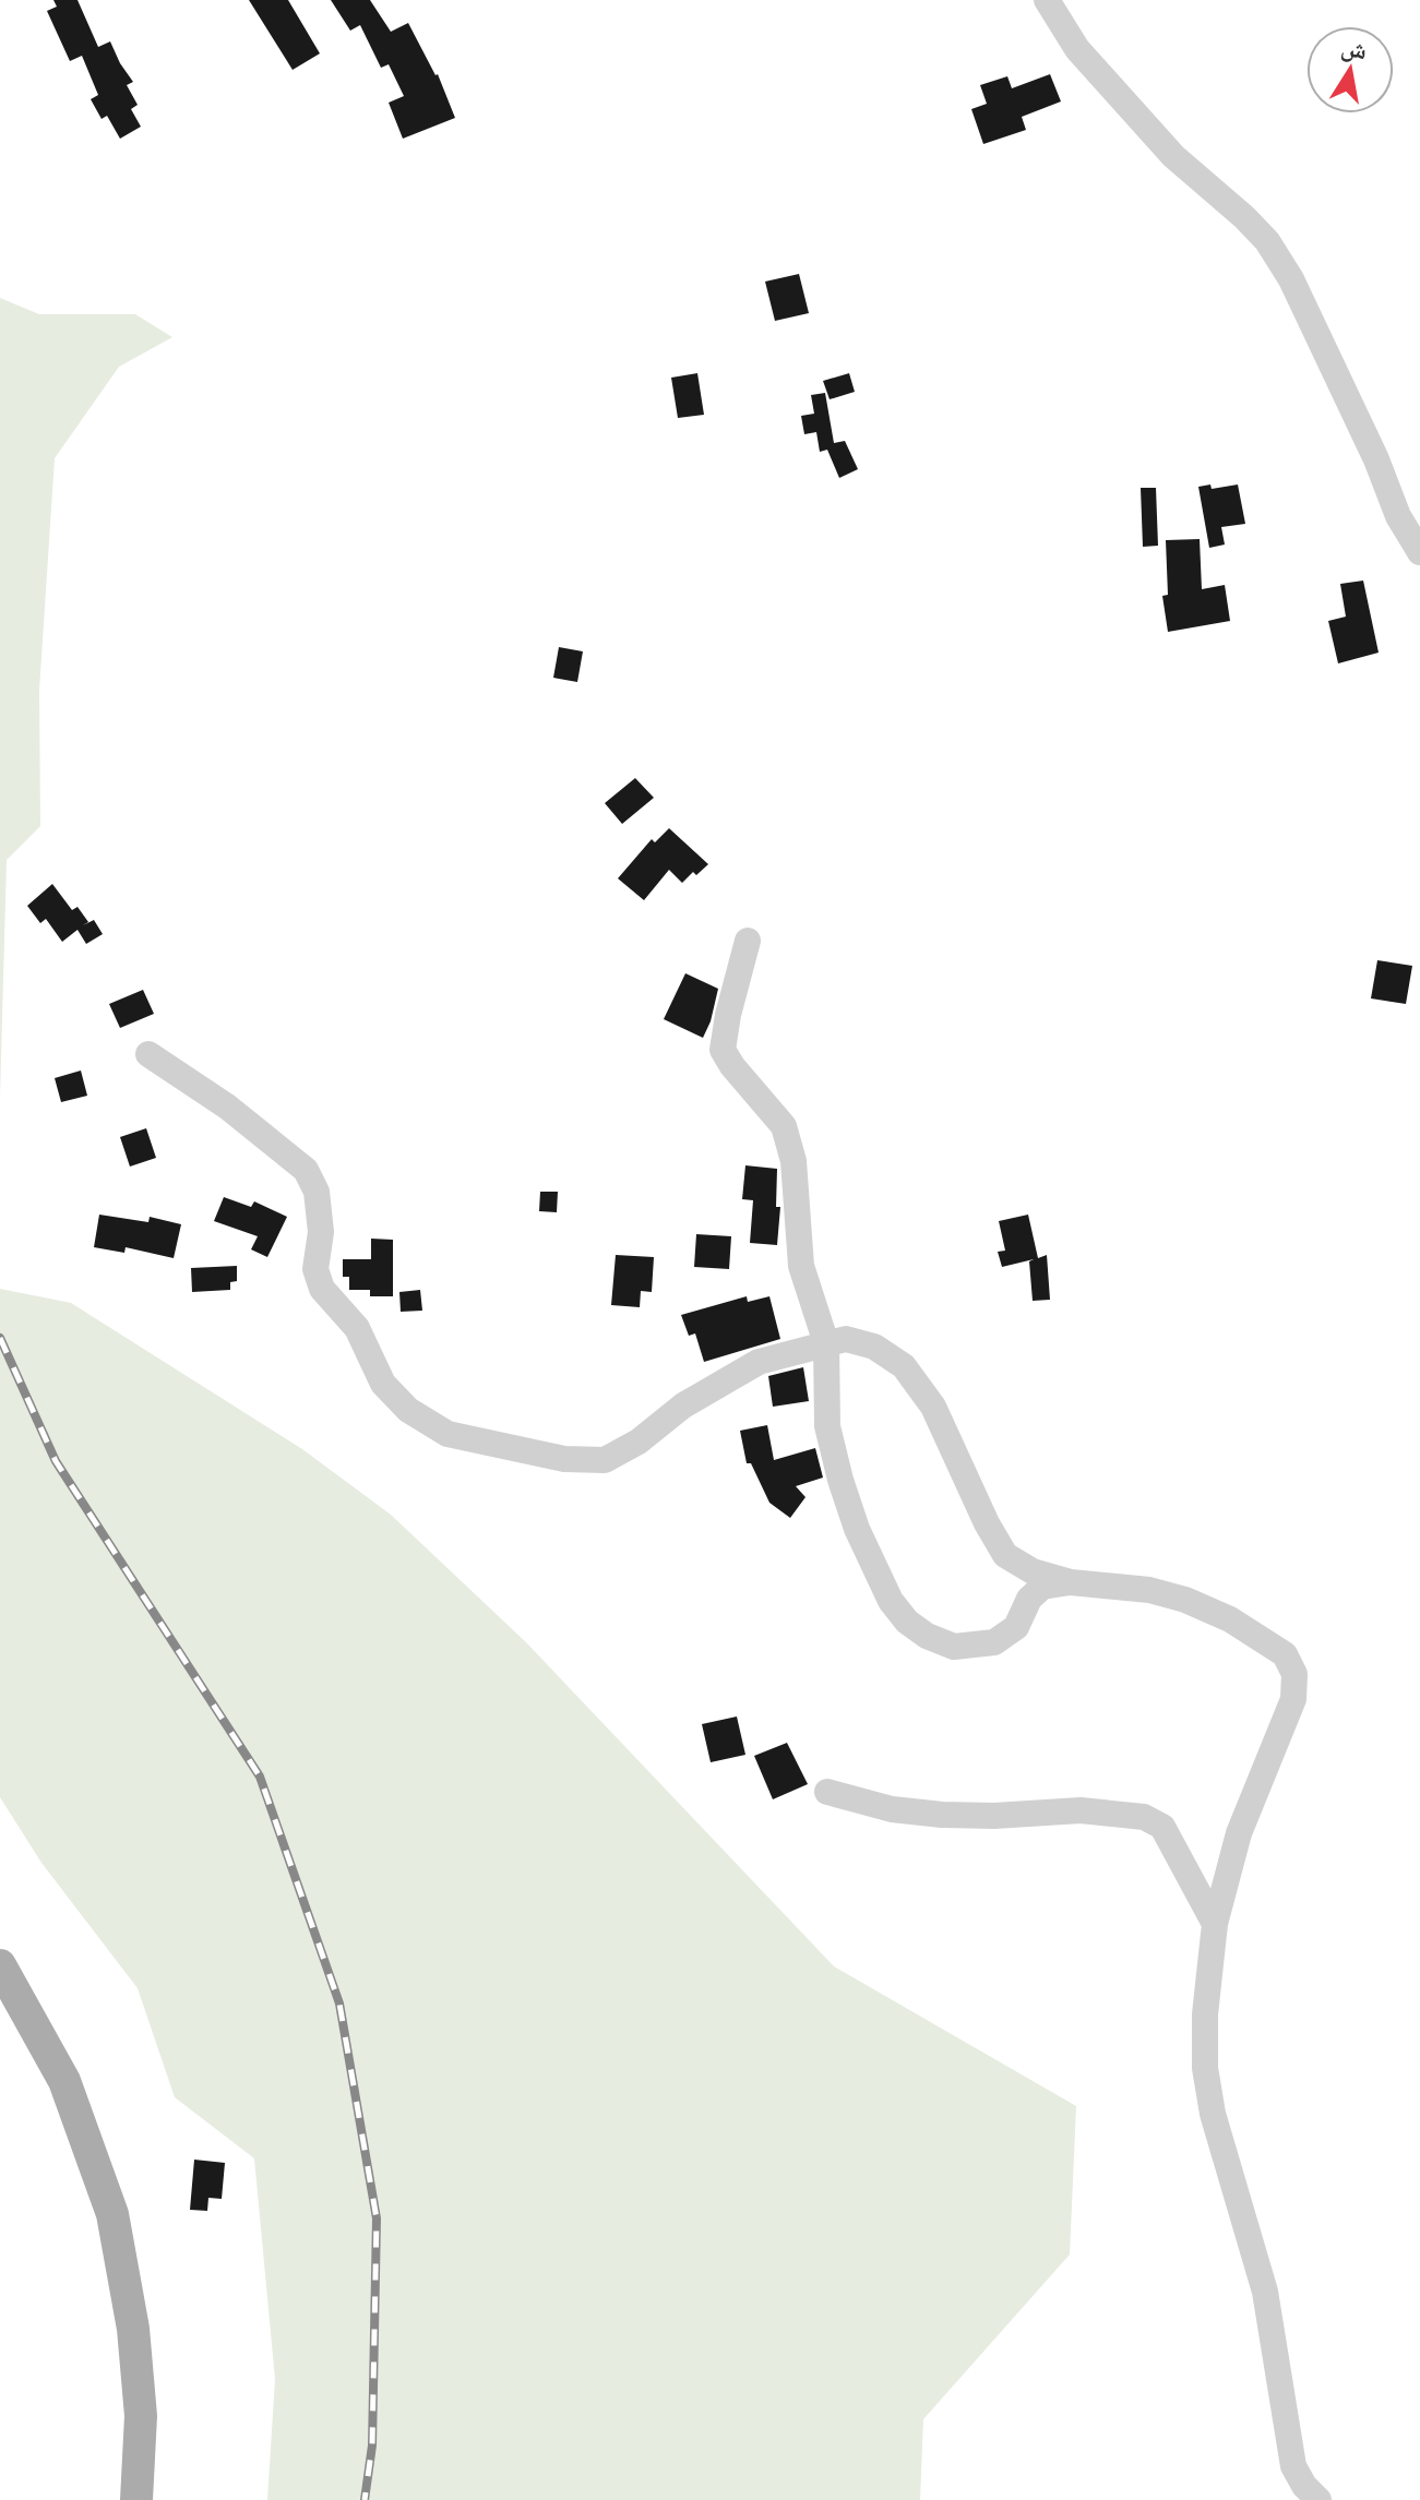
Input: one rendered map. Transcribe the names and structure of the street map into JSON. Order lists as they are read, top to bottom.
{
  "north": "top"
}
